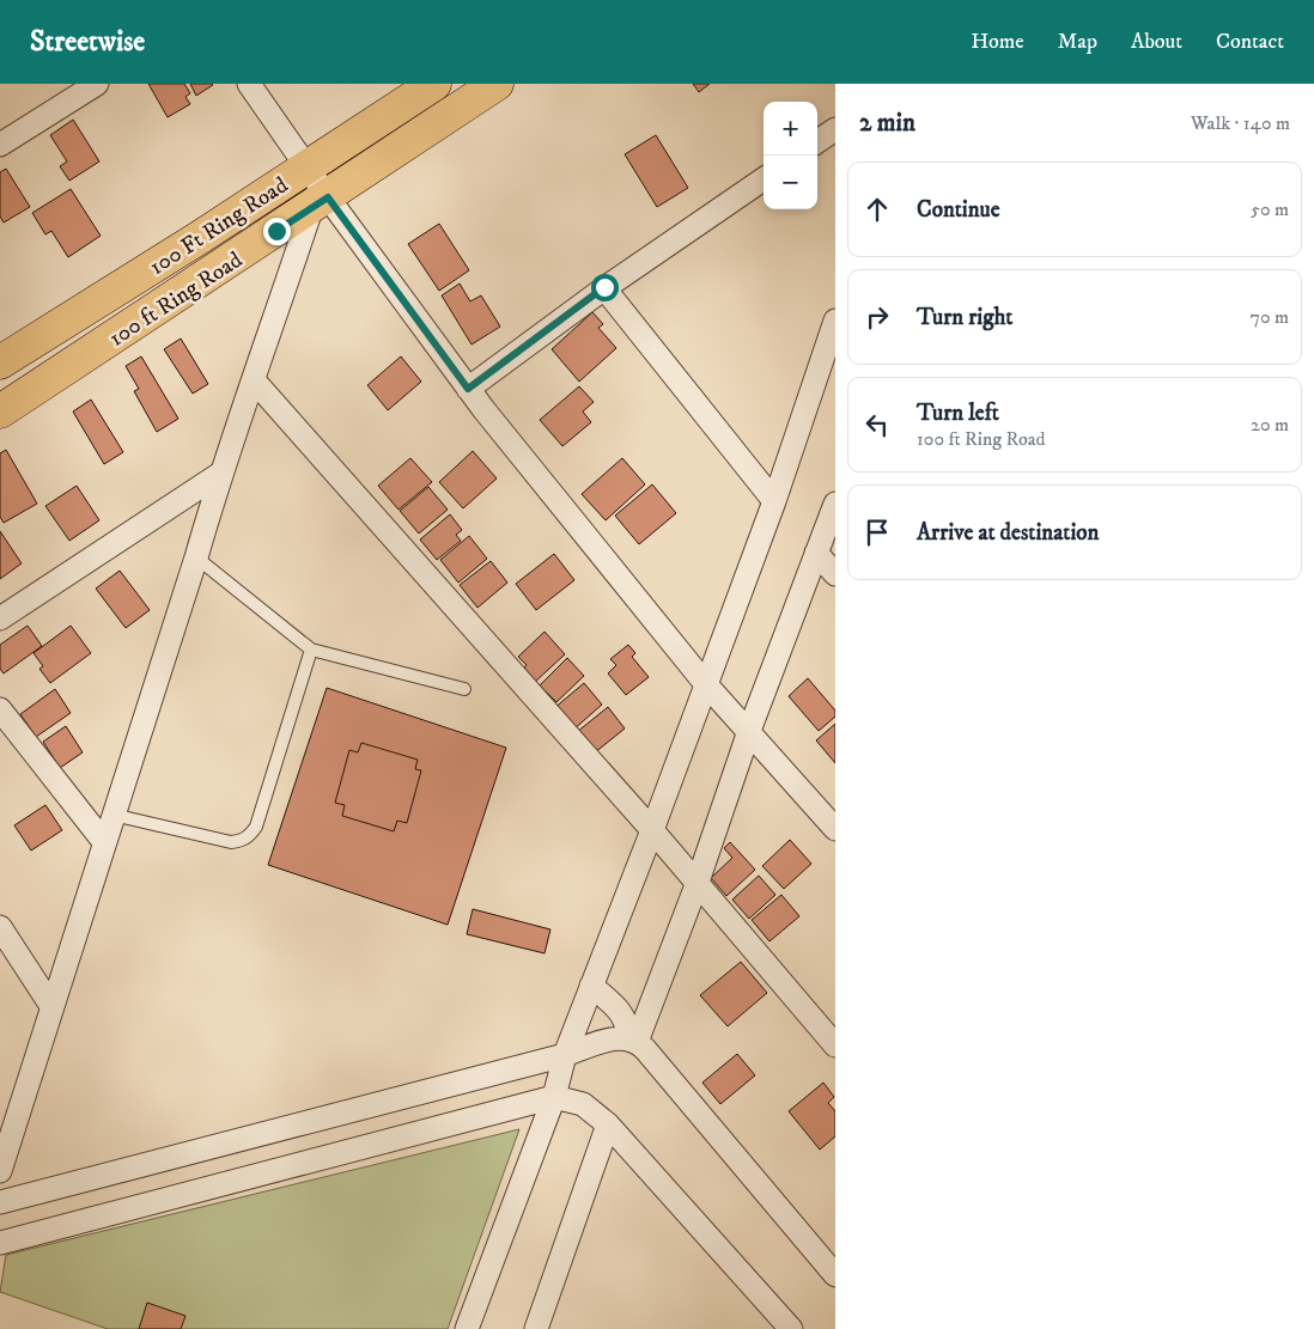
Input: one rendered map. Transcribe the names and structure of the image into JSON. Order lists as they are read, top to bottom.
{
  "streets": {
    "main road": ["100 Ft Ring Road", "100 ft Ring Road"]
  },
  "page": {
    "header": "Streetwise",
    "nav": [
      "Home",
      "Map",
      "About",
      "Contact"
    ],
    "heading": ["2 min", "Walk · 140 m"],
    "map_buttons": ["+", "−"],
    "list": [
      ["Continue", "50 m"],
      ["Turn right", "70 m"],
      ["Turn left", "100 ft Ring Road", "20 m"],
      "Arrive at destination"
    ]
  }
}
